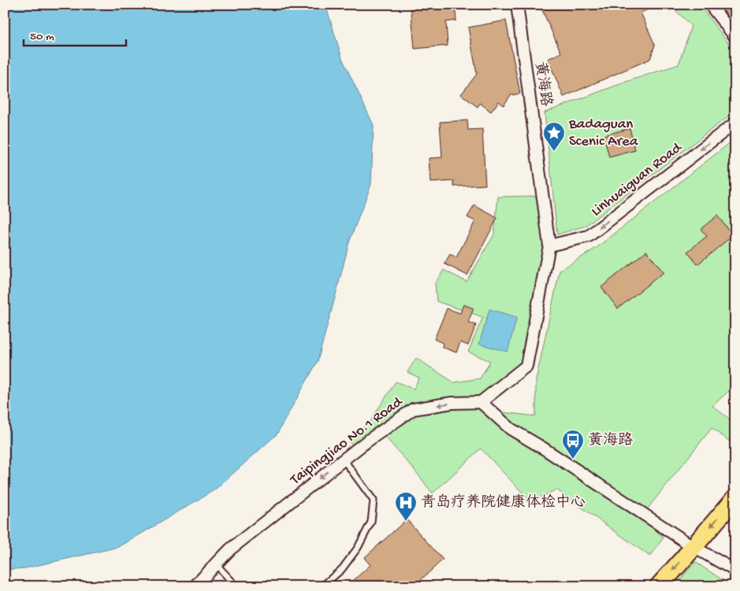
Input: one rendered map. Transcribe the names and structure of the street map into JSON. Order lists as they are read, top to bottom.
{
  "streets": {
    "street": ["黄海路", "Linhuaiguan Road", "Taipingjiao No.1 Road"]
  },
  "crossings": [
    ["黄海路", "Linhuaiguan Road"],
    ["黄海路", "Taipingjiao No.1 Road"]
  ],
  "one_way": ["Linhuaiguan Road", "Taipingjiao No.1 Road"],
  "places": {
    "place": ["Badaguan Scenic Area"],
    "bus stop": ["黄海路"],
    "hospital": ["青岛疗养院健康体检中心"]
  },
  "scale_bar": "50 m"
}
